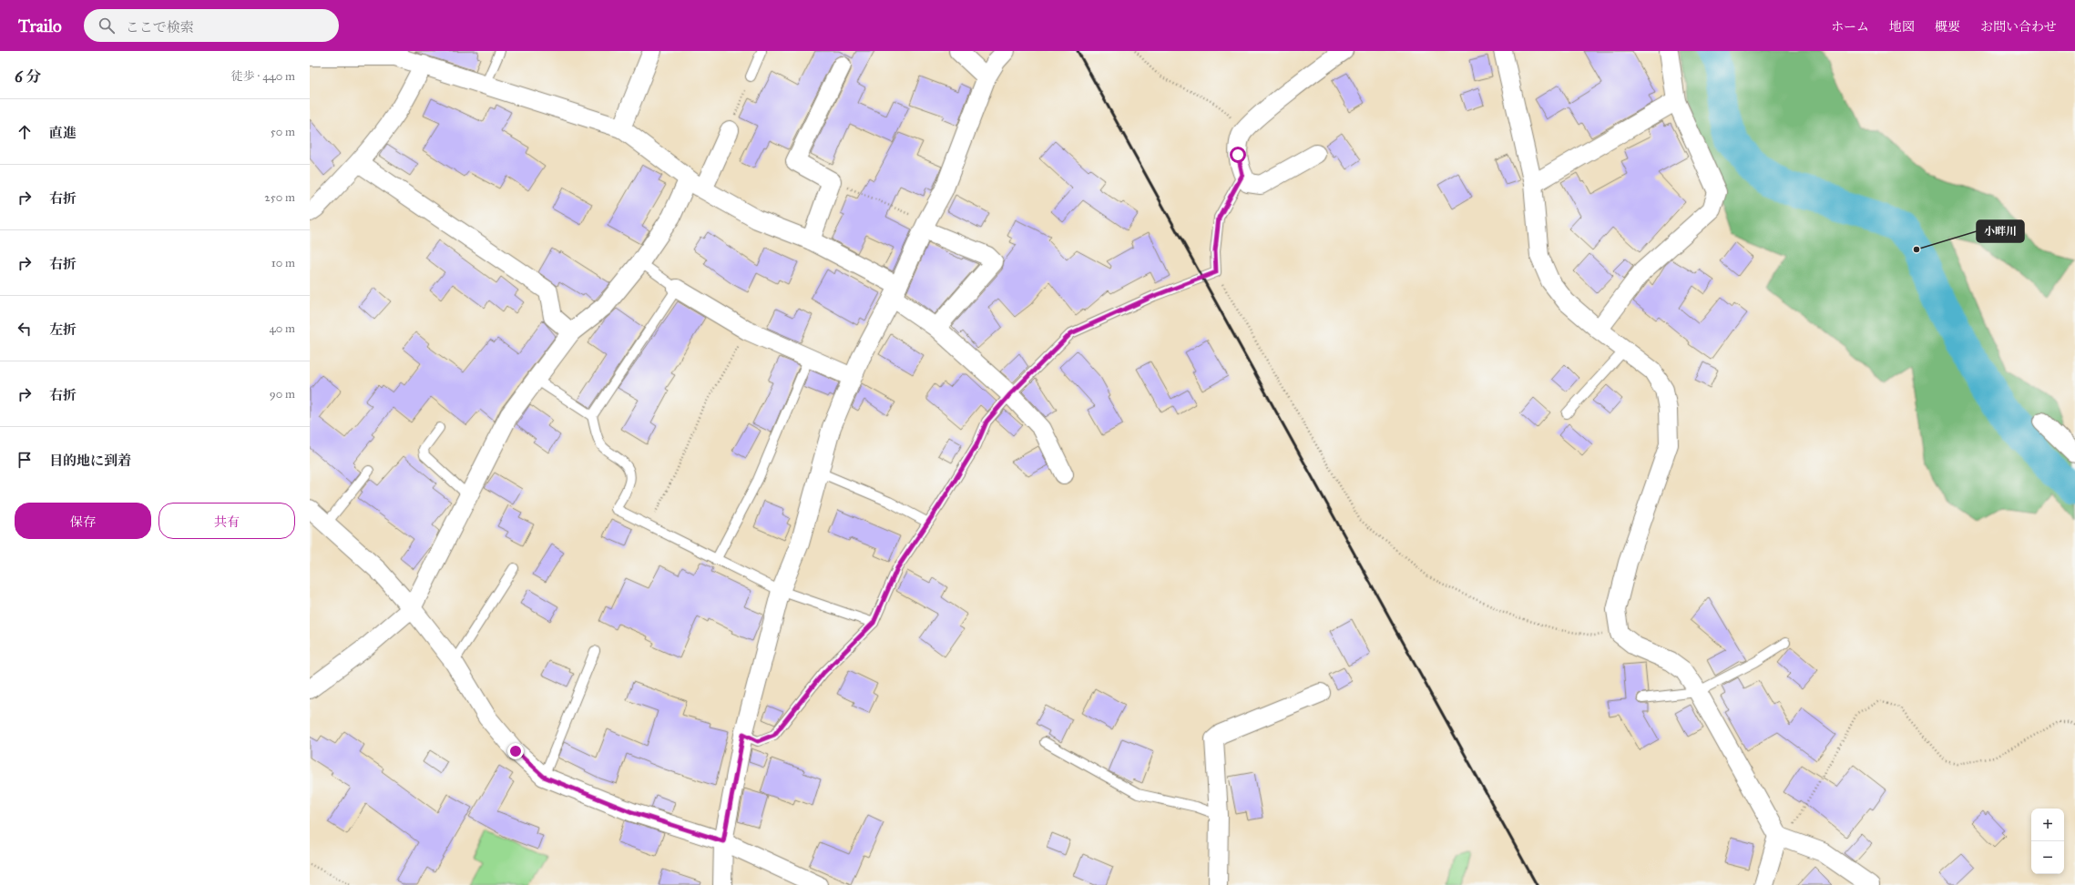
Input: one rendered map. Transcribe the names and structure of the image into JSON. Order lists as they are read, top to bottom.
{
  "places": ["小畔川"],
  "page": {
    "header": "Trailo",
    "search": "ここで検索",
    "nav": [
      "ホーム",
      "地図",
      "概要",
      "お問い合わせ"
    ],
    "heading": ["6 分", "徒歩 · 440 m"],
    "list": [
      ["直進", "50 m"],
      ["右折", "250 m"],
      ["右折", "10 m"],
      ["左折", "40 m"],
      ["右折", "90 m"],
      "目的地に到着"
    ],
    "buttons": ["保存", "共有"],
    "map_buttons": ["+", "−"]
  }
}
